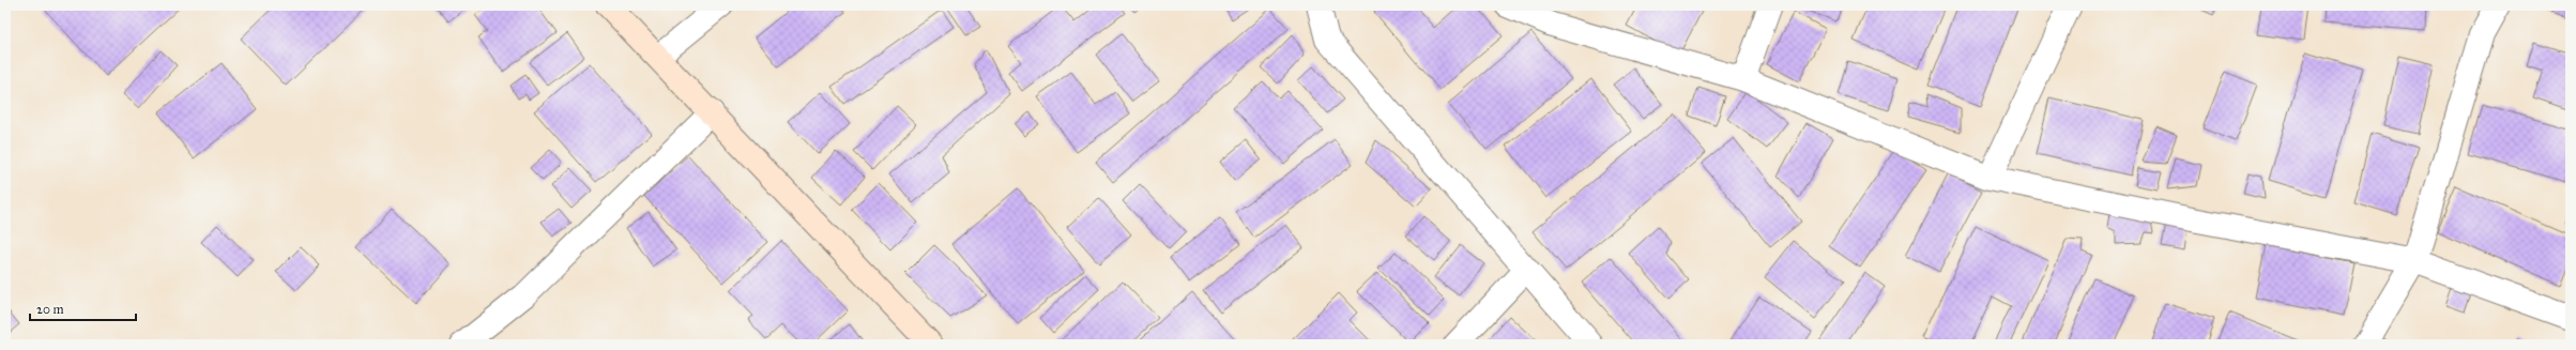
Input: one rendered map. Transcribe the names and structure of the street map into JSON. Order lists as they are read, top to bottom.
{
  "scale_bar": "20 m"
}
